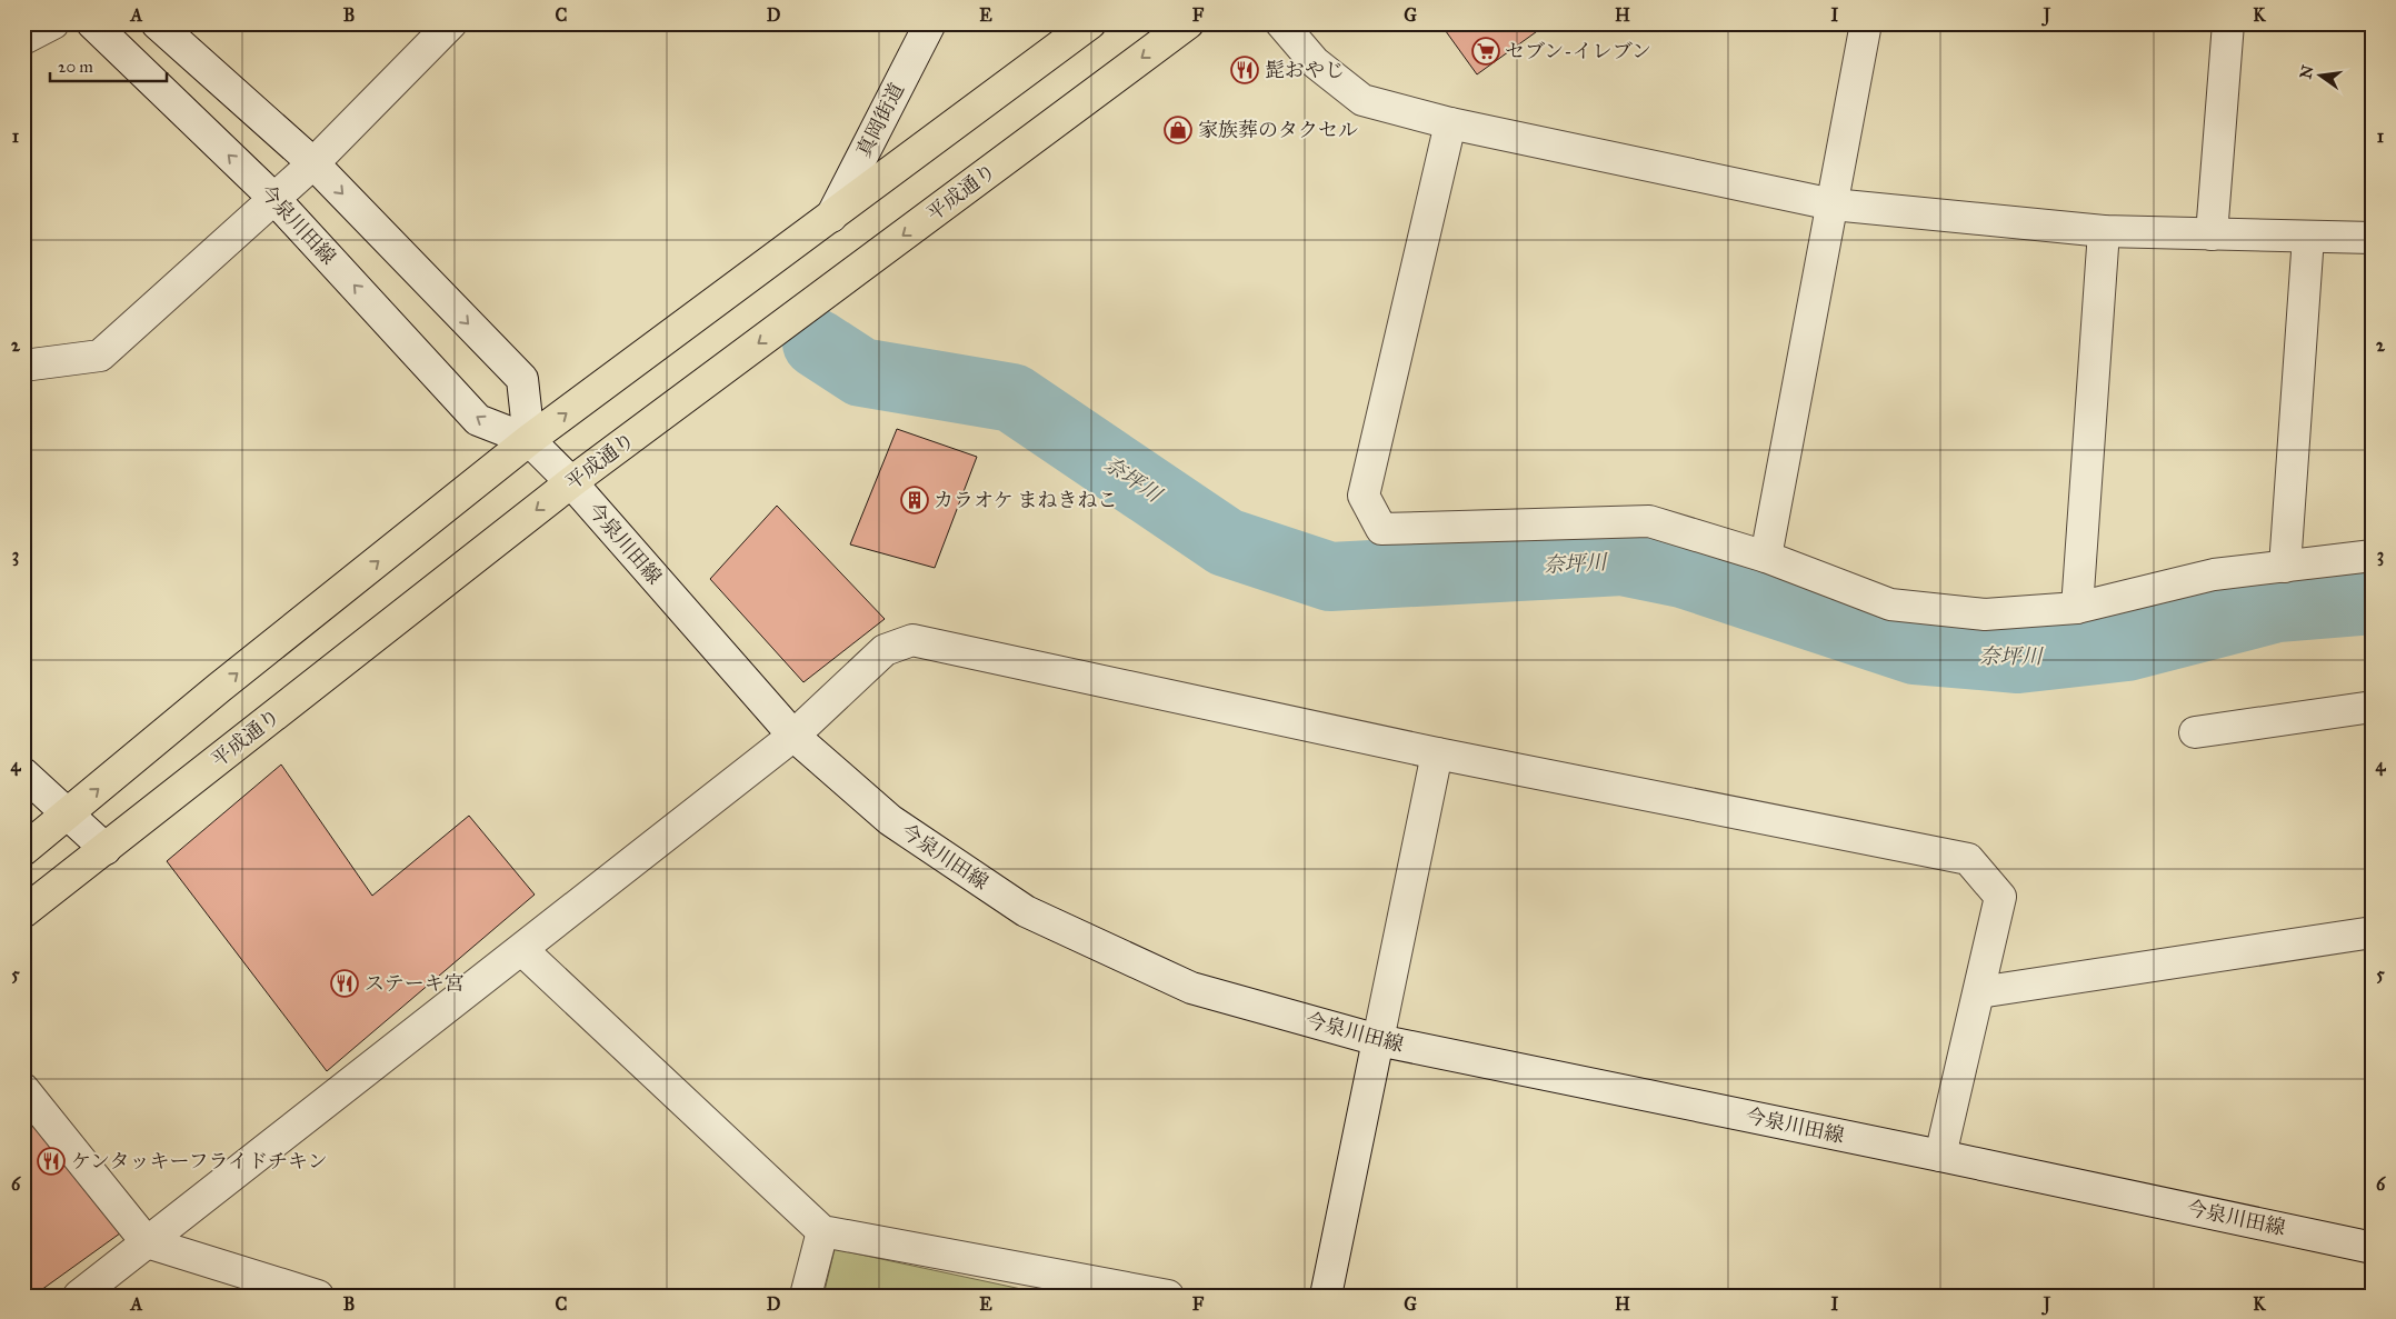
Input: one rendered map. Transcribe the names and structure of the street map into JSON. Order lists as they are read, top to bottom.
{
  "streets": {
    "main road": ["平成通り"],
    "street": ["真岡街道", "今泉川田線"]
  },
  "crossings": [
    ["平成通り", "今泉川田線"]
  ],
  "water": ["奈坪川"],
  "places": {
    "supermarket": ["セブン-イレブン"],
    "restaurant": ["髭おやじ", "ステーキ宮", "ケンタッキーフライドチキン"],
    "shop": ["家族葬のタクセル"],
    "building": ["カラオケ まねきねこ"]
  },
  "scale_bar": "20 m",
  "north": "left",
  "grid": {
    "columns": [
      "A",
      "B",
      "C",
      "D",
      "E",
      "F",
      "G",
      "H",
      "I",
      "J",
      "K"
    ],
    "rows": [
      "1",
      "2",
      "3",
      "4",
      "5",
      "6"
    ]
  }
}
